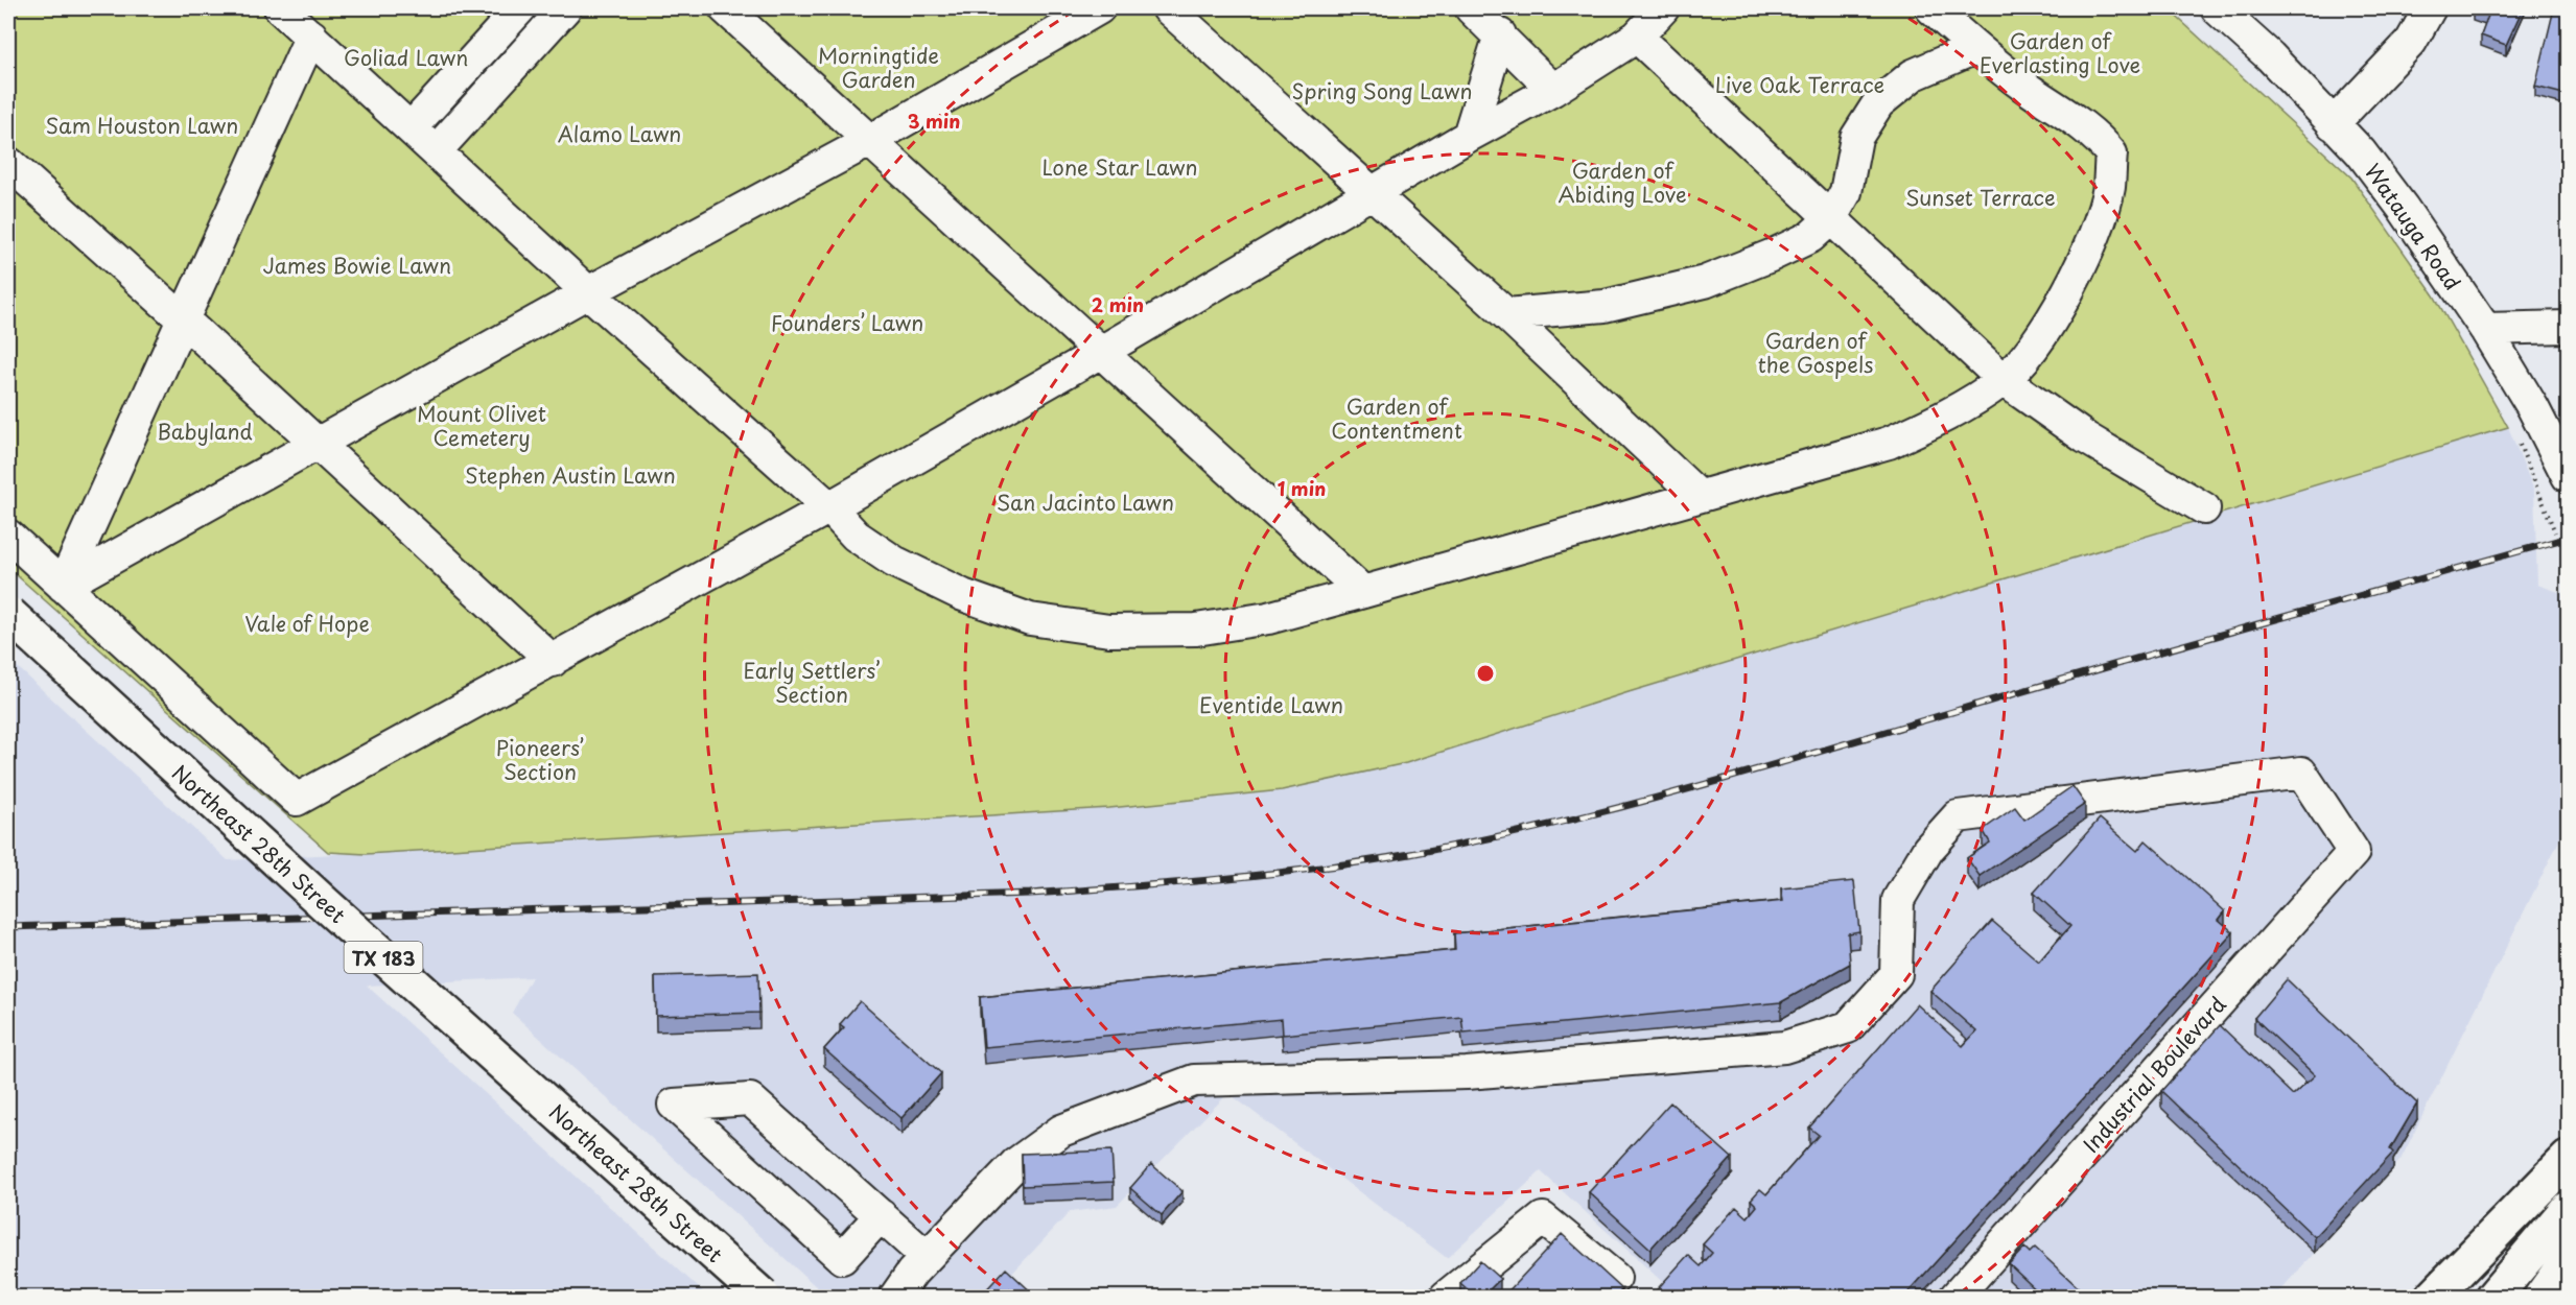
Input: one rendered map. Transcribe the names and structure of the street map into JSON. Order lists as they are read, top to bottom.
{
  "streets": {
    "main road": ["Northeast 28th Street", "TX 183"],
    "street": ["Watauga Road", "Industrial Boulevard"]
  },
  "parks": [
    "Garden of Everlasting Love",
    "Morningtide Garden",
    "Goliad Lawn",
    "Live Oak Terrace",
    "Spring Song Lawn",
    "Sam Houston Lawn",
    "Alamo Lawn",
    "Lone Star Lawn",
    "Garden of Abiding Love",
    "Sunset Terrace",
    "James Bowie Lawn",
    "Founders’ Lawn",
    "Garden of the Gospels",
    "Garden of Contentment",
    "Mount Olivet Cemetery",
    "Babyland",
    "Stephen Austin Lawn",
    "San Jacinto Lawn",
    "Vale of Hope",
    "Early Settlers’ Section",
    "Eventide Lawn",
    "Pioneers’ Section"
  ],
  "rings": ["3 min", "2 min", "1 min"]
}
